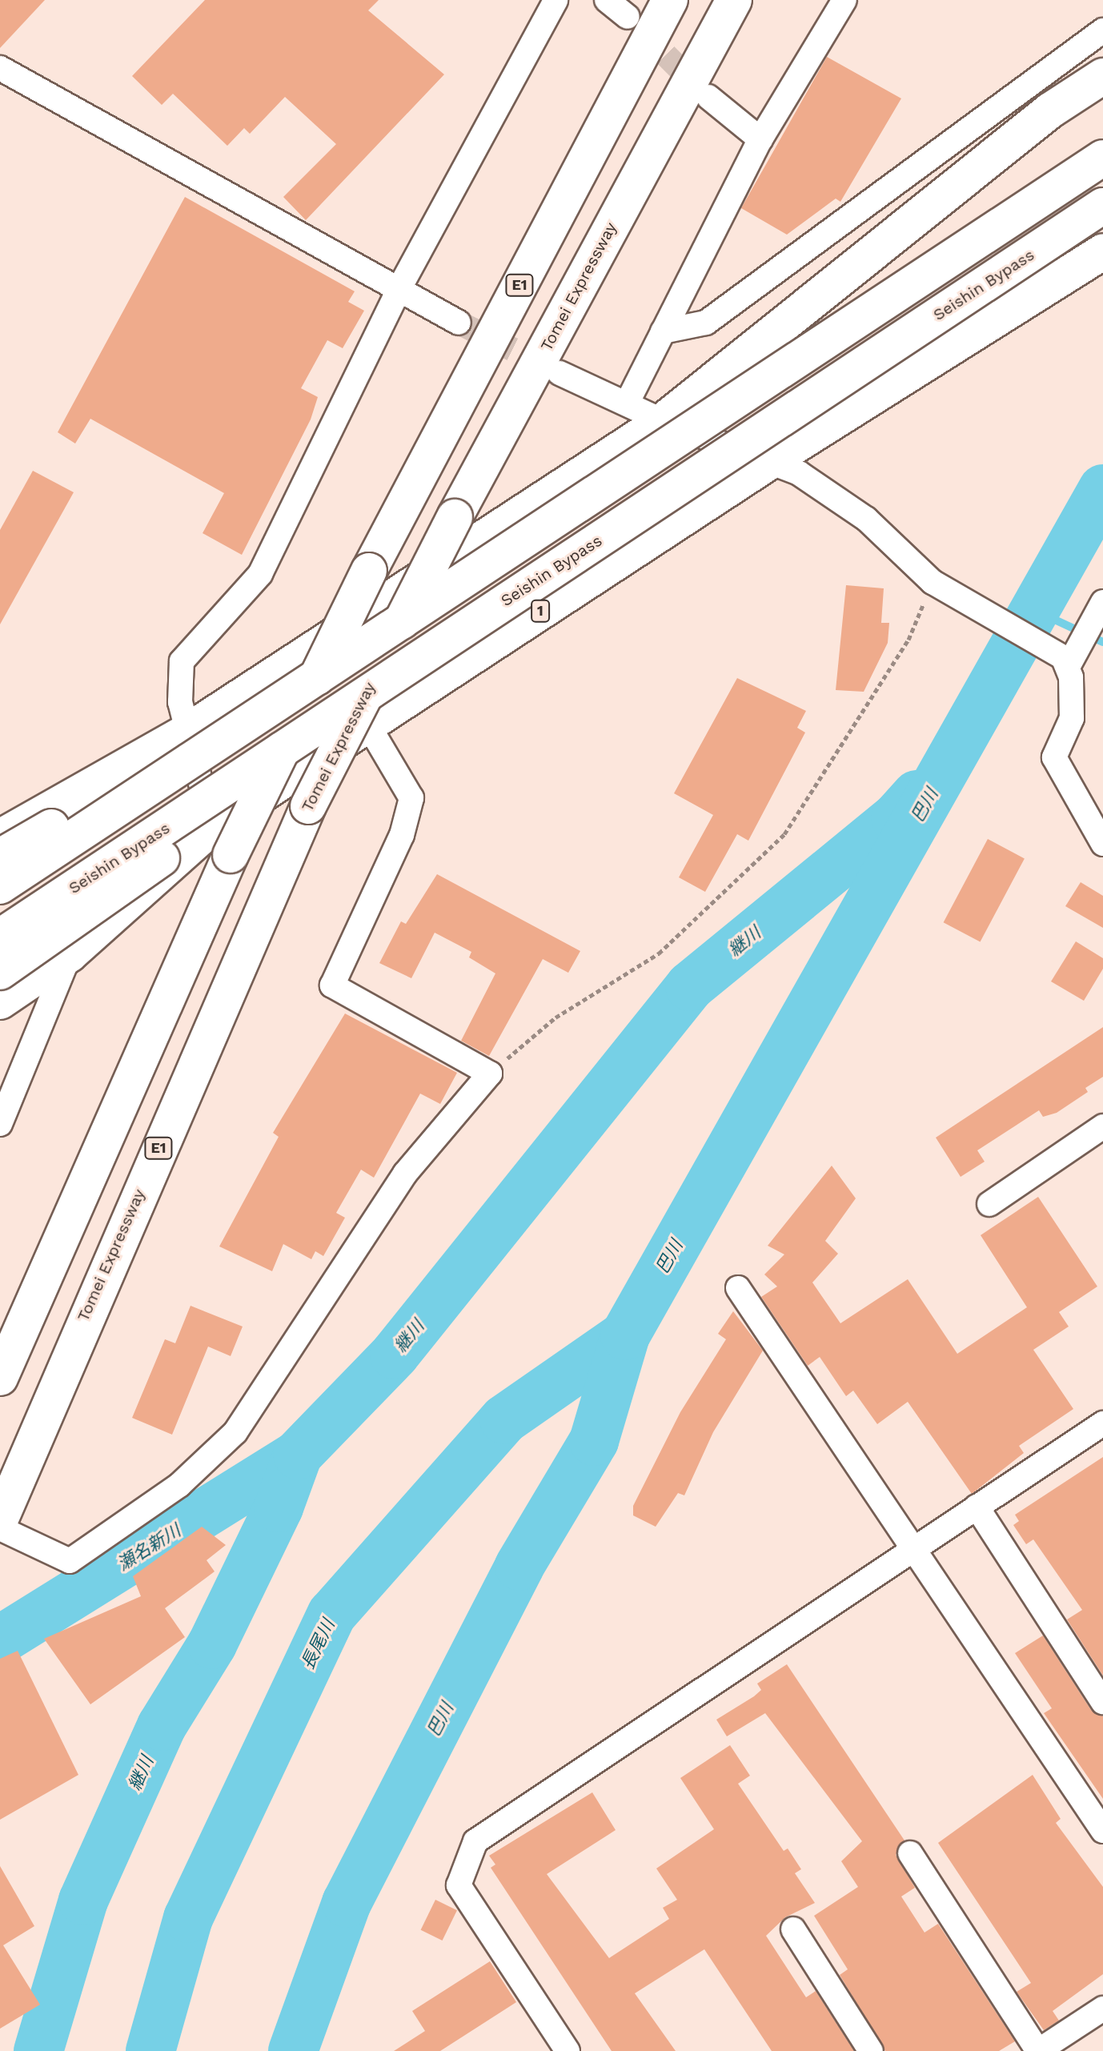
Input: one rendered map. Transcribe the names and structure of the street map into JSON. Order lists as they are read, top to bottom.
{
  "streets": {
    "highway": [
      "E1",
      "Seishin Bypass",
      "Tomei Expressway",
      "1"
    ]
  },
  "crossings": [
    ["E1", "1"],
    ["Seishin Bypass", "1"]
  ],
  "water": [
    "巴川",
    "継川",
    "瀬名新川",
    "長尾川"
  ]
}
